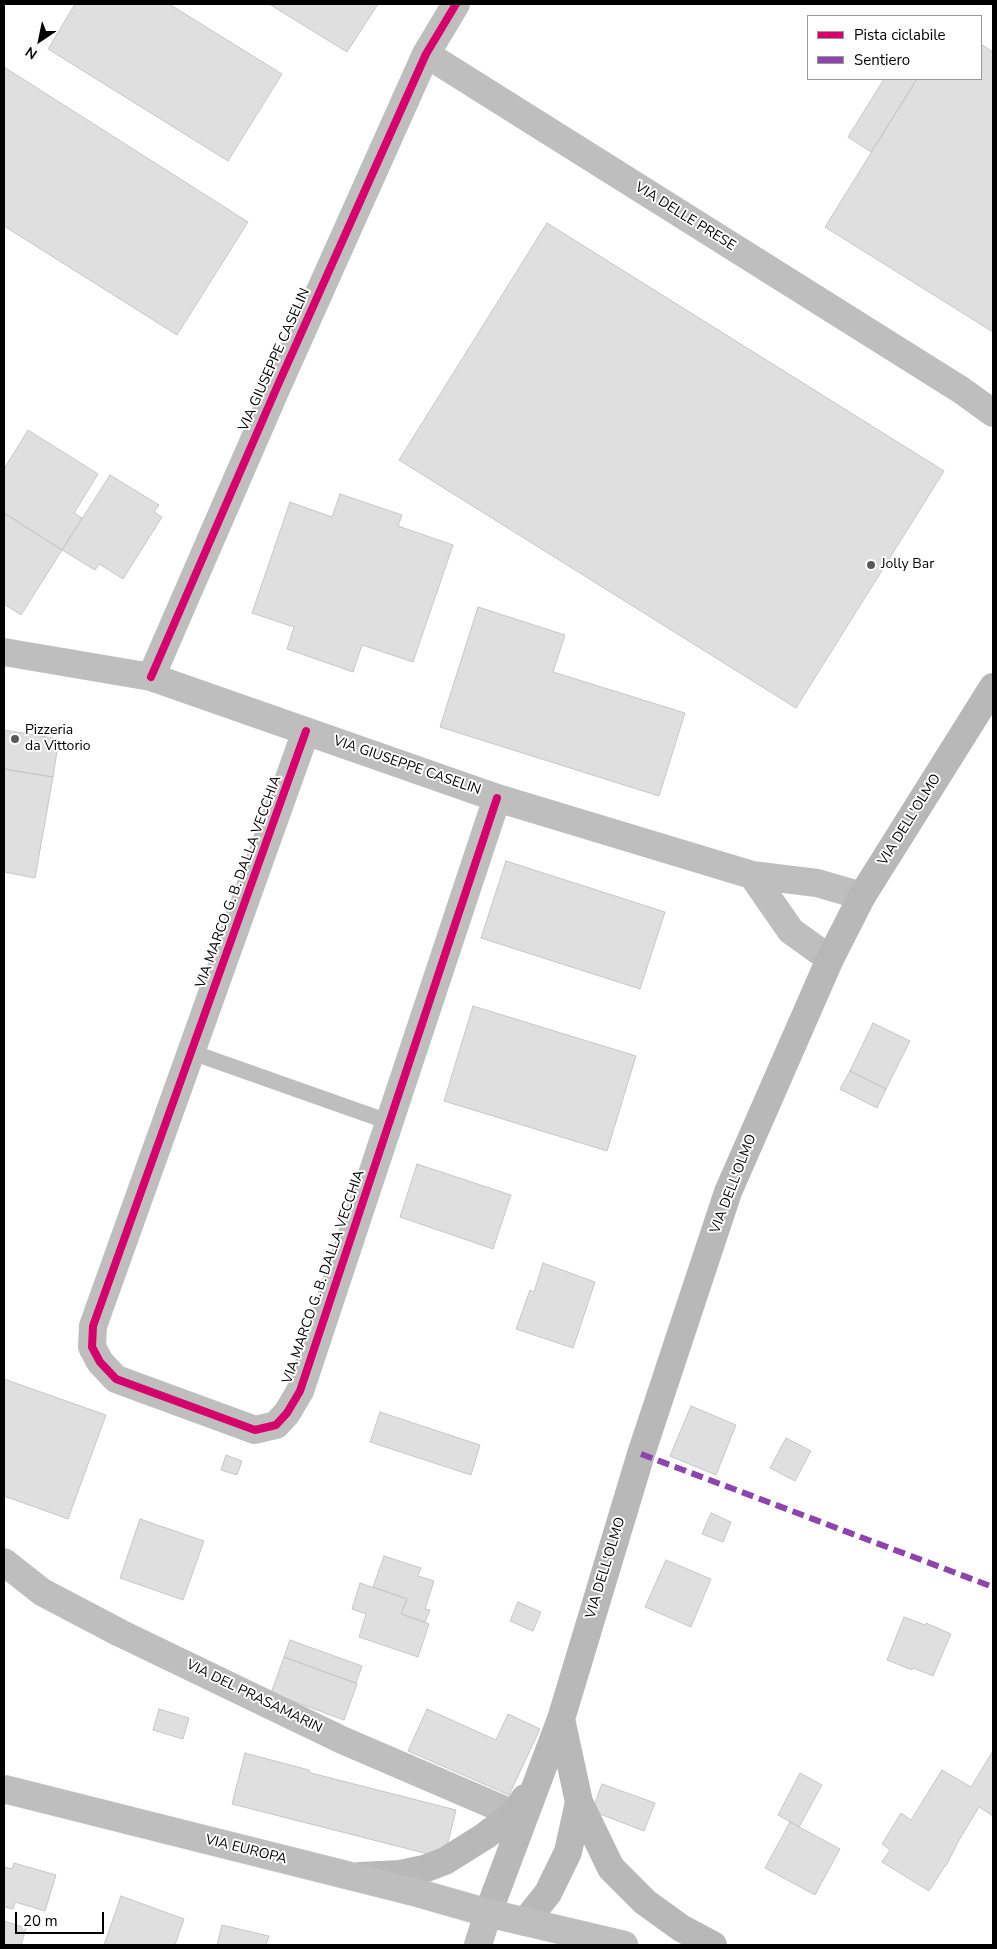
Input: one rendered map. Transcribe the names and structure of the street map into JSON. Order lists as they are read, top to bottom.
{
  "streets": {
    "main road": ["VIA DELL'OLMO"],
    "street": [
      "VIA DELLE PRESE",
      "VIA GIUSEPPE CASELIN",
      "VIA MARCO G. B. DALLA VECCHIA",
      "VIA DEL PRASAMARIN",
      "VIA EUROPA"
    ]
  },
  "crossings": [
    ["VIA DELLE PRESE", "VIA GIUSEPPE CASELIN"],
    ["VIA GIUSEPPE CASELIN", "VIA DELL'OLMO"],
    ["VIA GIUSEPPE CASELIN", "VIA MARCO G. B. DALLA VECCHIA"],
    ["VIA DELL'OLMO", "VIA DEL PRASAMARIN"],
    ["VIA DELL'OLMO", "VIA EUROPA"]
  ],
  "places": ["Jolly Bar", "Pizzeria da Vittorio"],
  "legend": ["Pista ciclabile", "Sentiero"],
  "scale_bar": "20 m",
  "north": "bottom left"
}
